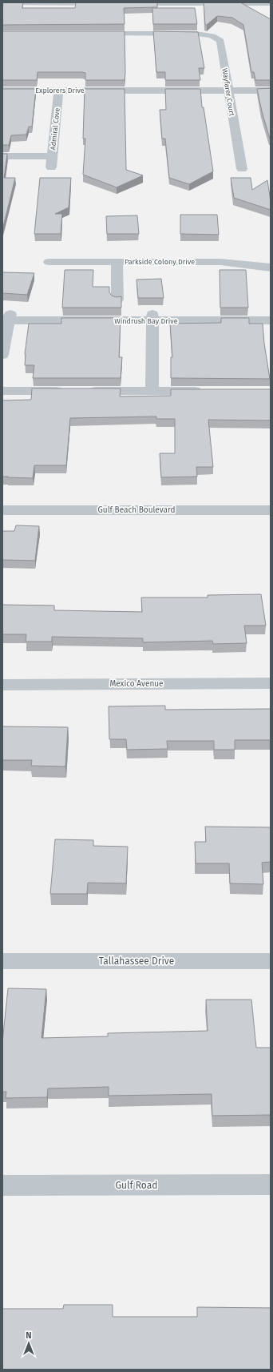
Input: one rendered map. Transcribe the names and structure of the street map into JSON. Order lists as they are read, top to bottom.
{
  "streets": {
    "street": [
      "Explorers Drive",
      "Wayfarer Court",
      "Admiral Cove",
      "Parkside Colony Drive",
      "Windrush Bay Drive",
      "Gulf Beach Boulevard",
      "Mexico Avenue",
      "Tallahassee Drive",
      "Gulf Road"
    ]
  },
  "crossings": [
    ["Explorers Drive", "Wayfarer Court"],
    ["Explorers Drive", "Admiral Cove"]
  ],
  "north": "top"
}
